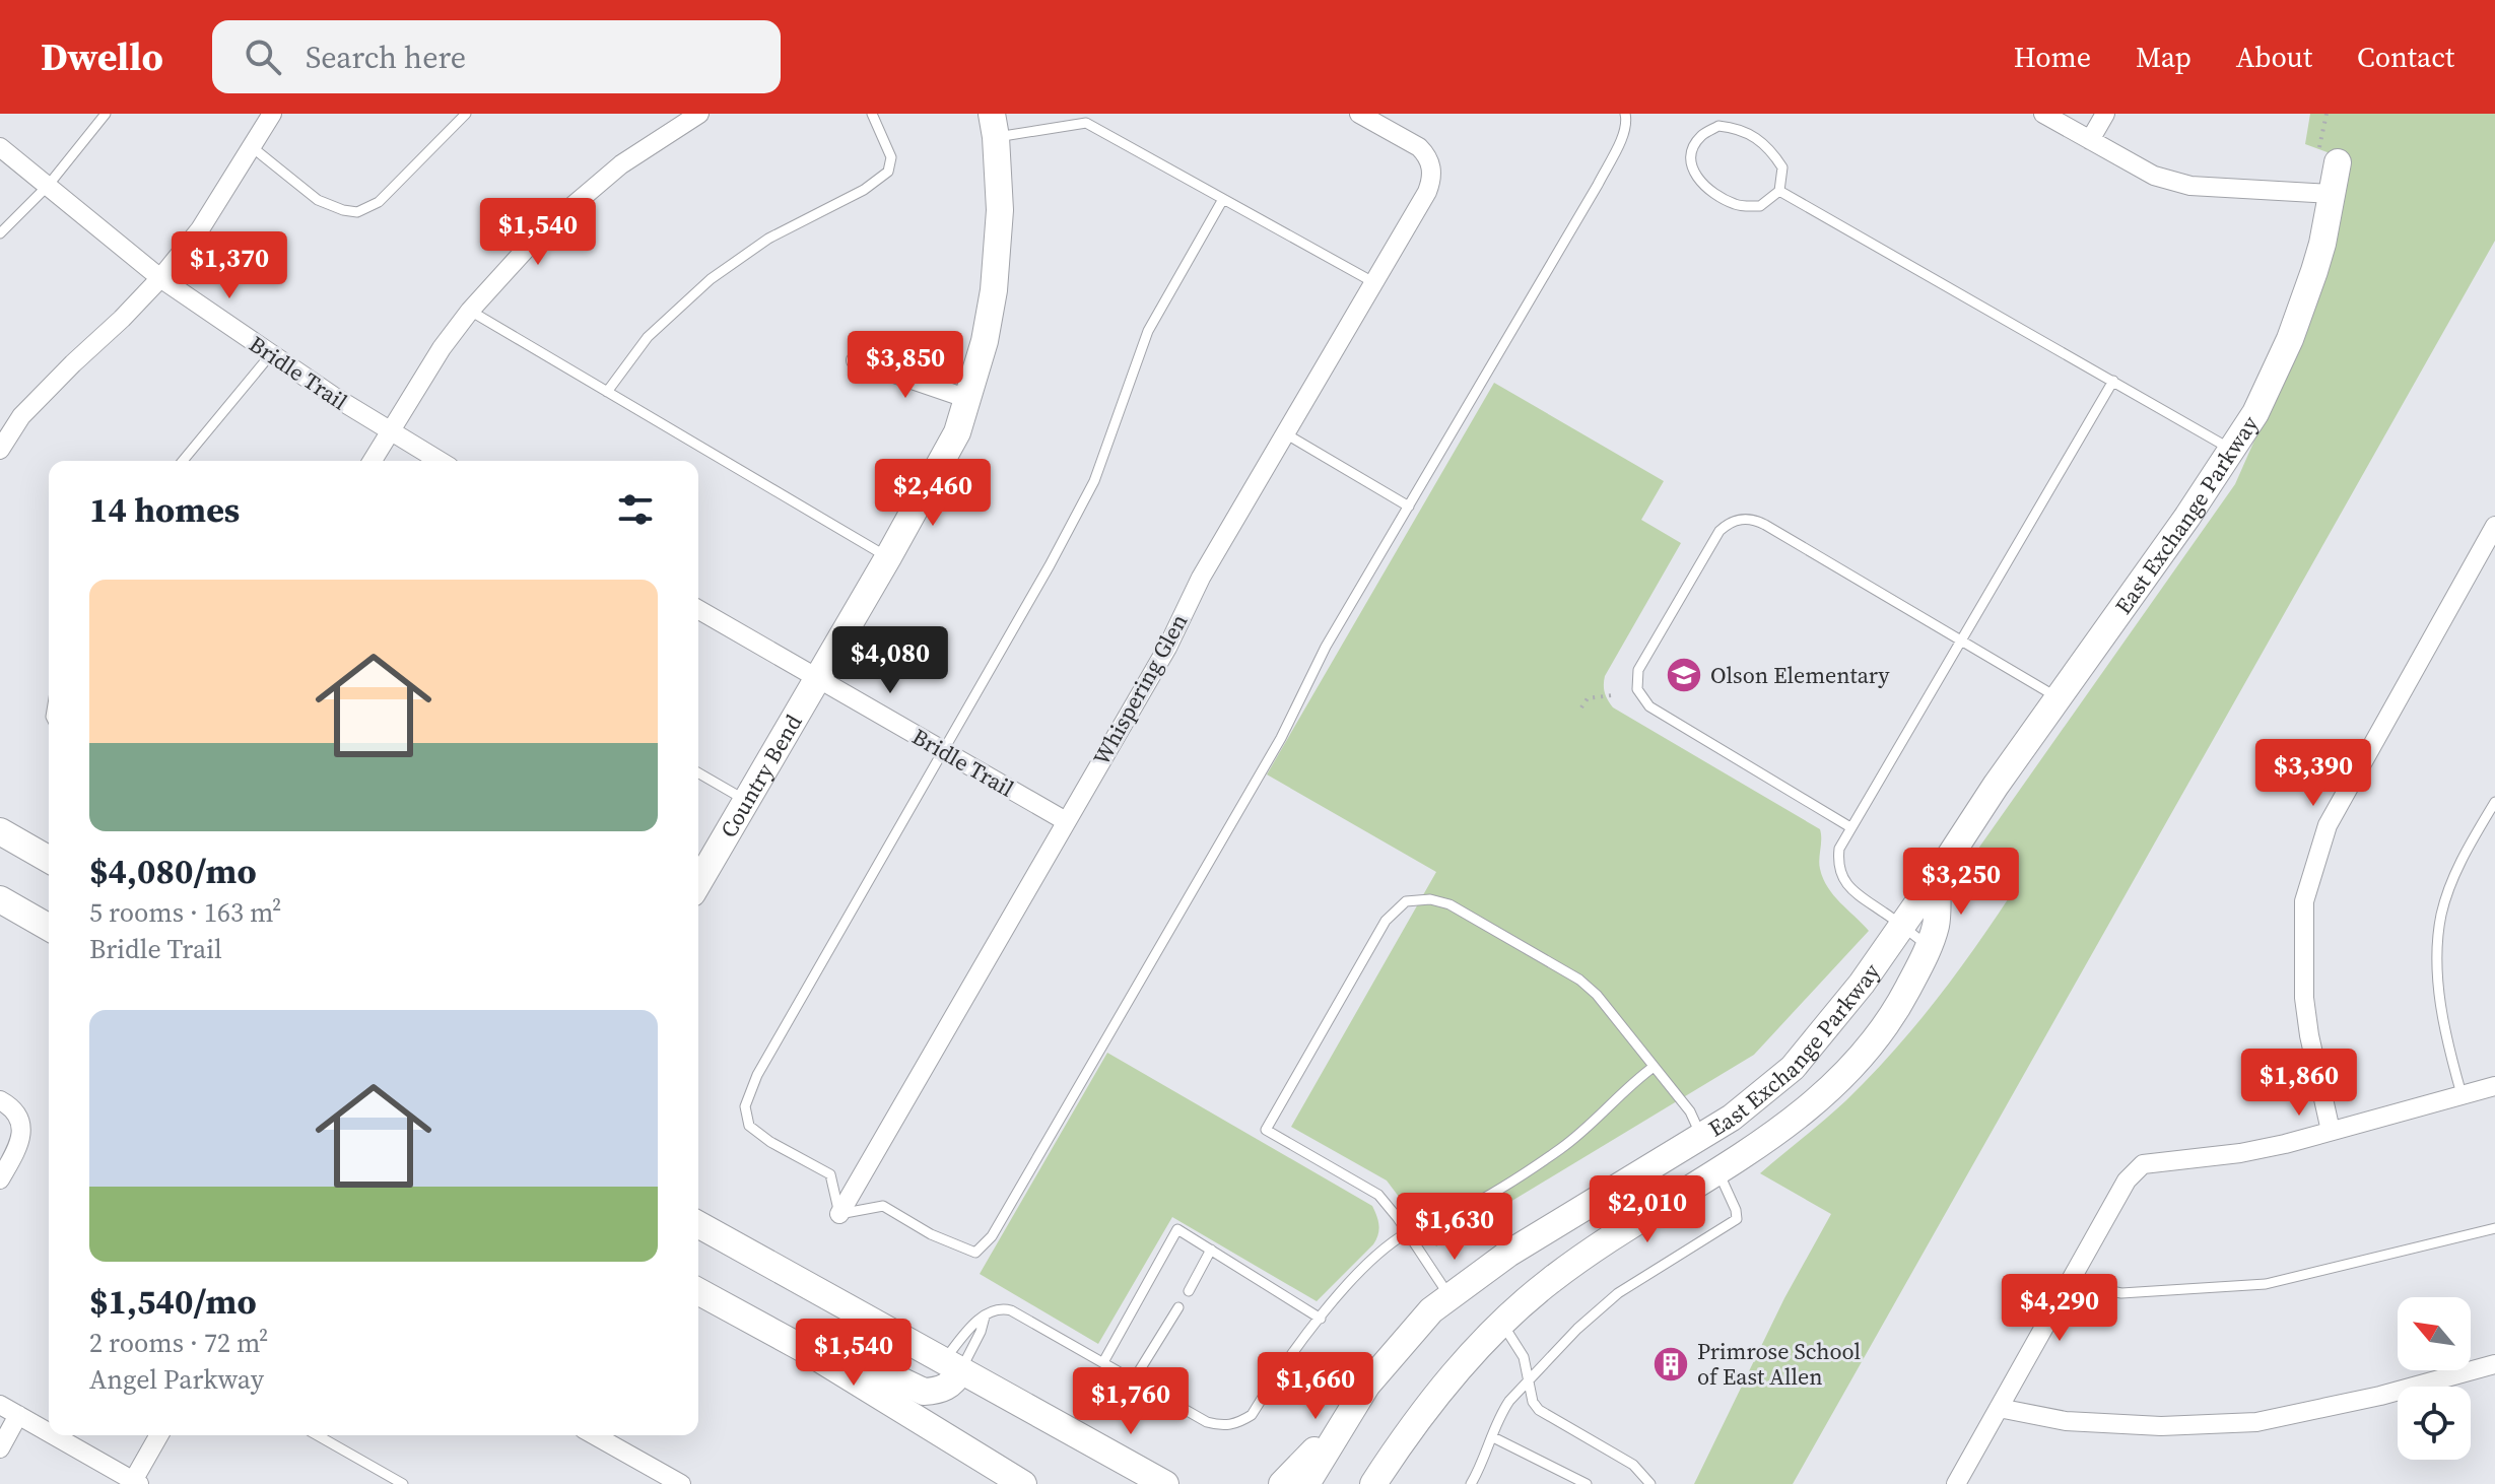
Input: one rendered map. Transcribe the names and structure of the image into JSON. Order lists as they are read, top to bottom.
{
  "streets": {
    "street": [
      "Bridle Trail",
      "East Exchange Parkway",
      "Whispering Glen",
      "Country Bend"
    ]
  },
  "crossings": [
    ["Bridle Trail", "Whispering Glen"],
    ["Bridle Trail", "Country Bend"]
  ],
  "places": {
    "school or university": ["Olson Elementary"],
    "building": ["Primrose School of East Allen"]
  },
  "north": "top left",
  "page": {
    "header": "Dwello",
    "search": "Search here",
    "nav": [
      "Home",
      "Map",
      "About",
      "Contact"
    ],
    "price": [
      "$1,540",
      "$1,370",
      "$3,850",
      "$2,460",
      "$4,080",
      "$3,390",
      "$3,250",
      "$1,860",
      "$2,010",
      "$1,630",
      "$4,290",
      "$1,540",
      "$1,660",
      "$1,760"
    ],
    "heading": "14 homes",
    "list": [
      {
        "name": "$4,080/mo",
        "note": "5 rooms · 163 m² · Bridle Trail"
      },
      {
        "name": "$1,540/mo",
        "note": "2 rooms · 72 m² · Angel Parkway"
      }
    ]
  }
}
